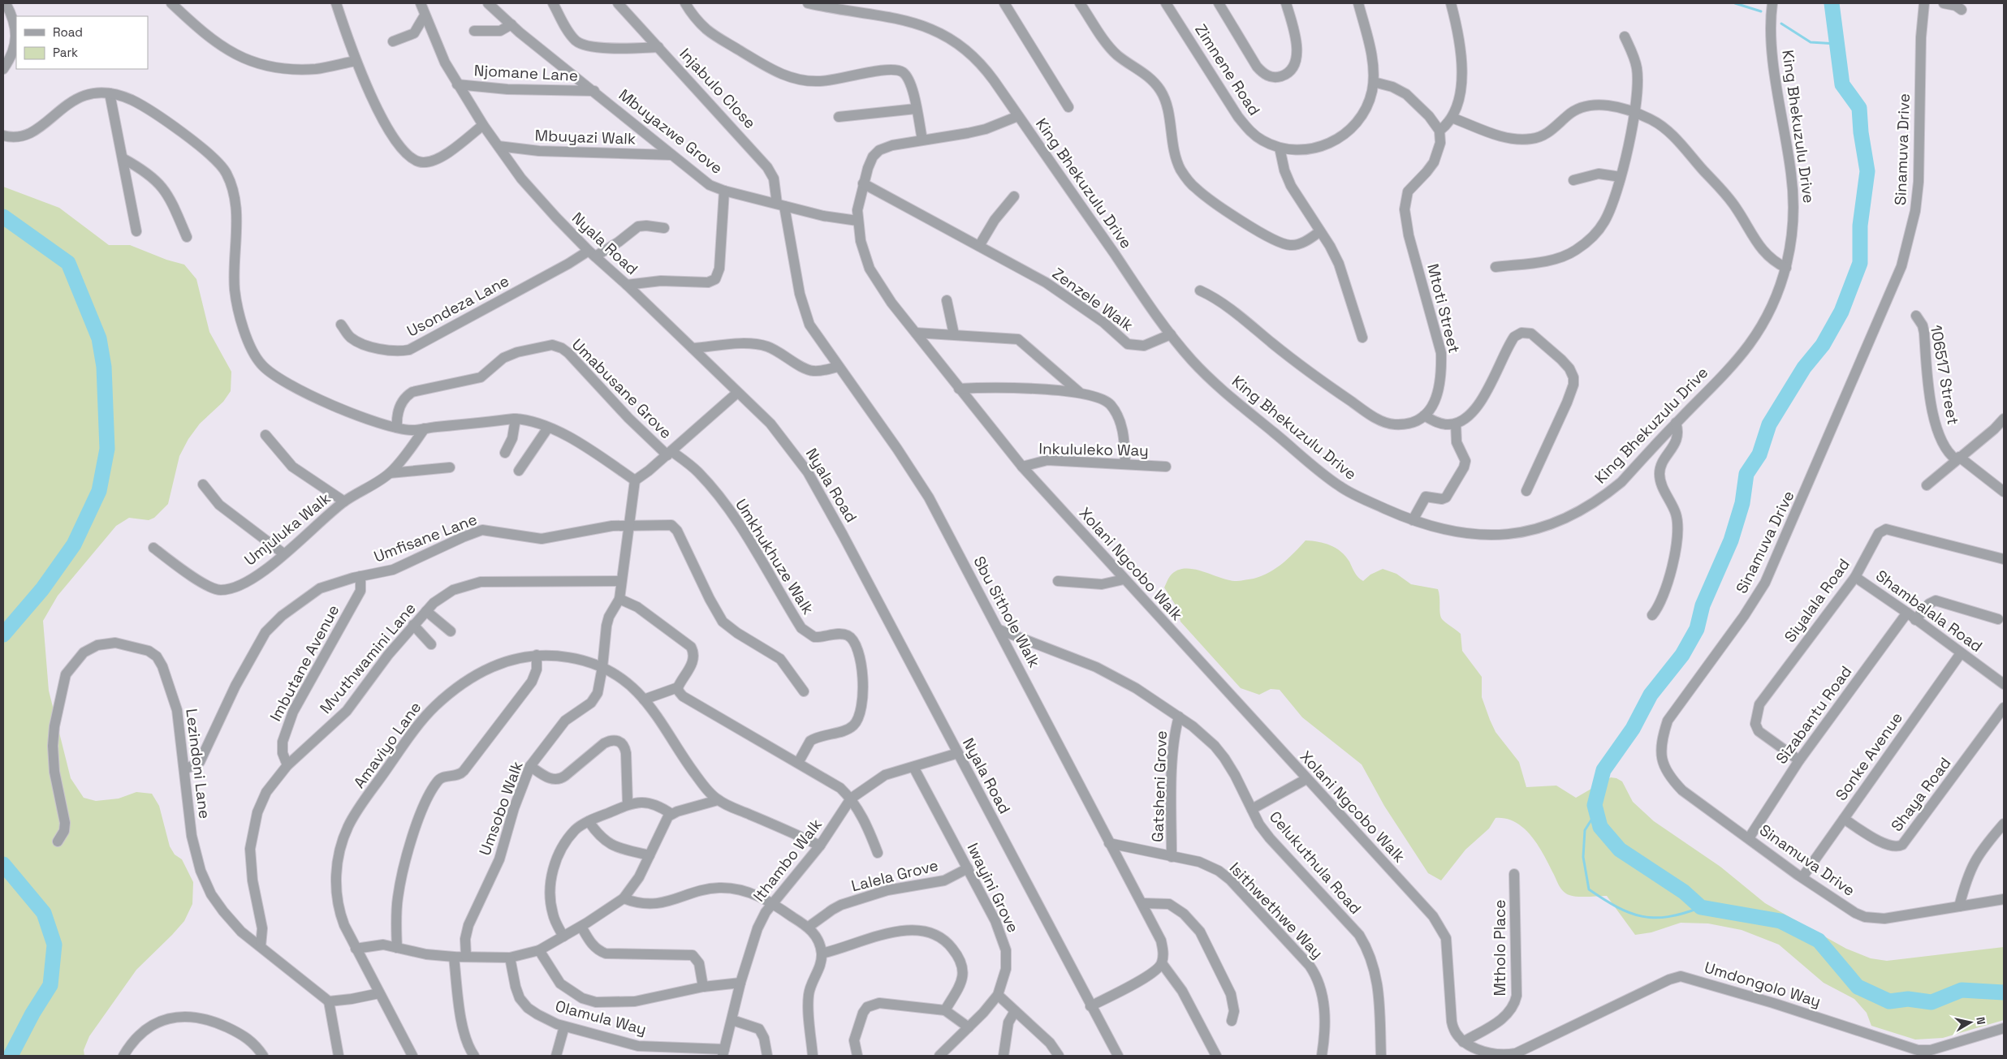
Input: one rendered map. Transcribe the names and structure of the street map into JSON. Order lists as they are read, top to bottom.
{
  "streets": {
    "street": [
      "Zimnene Road",
      "Njomane Lane",
      "Injabulo Close",
      "King Bhekuzulu Drive",
      "Mbuyazwe Grove",
      "Mbuyazi Walk",
      "Sinamuva Drive",
      "Nyala Road",
      "Zenzele Walk",
      "Usondeza Lane",
      "Mtoti Street",
      "106517 Street",
      "Umabusane Grove",
      "Inkululeko Way",
      "Umjuluka Walk",
      "Umfisane Lane",
      "Umkhukhuze Walk",
      "Xolani Ngcobo Walk",
      "Siyalala Road",
      "Shambalala Road",
      "Sbu Sithole Walk",
      "Mvuthwamini Lane",
      "Imbutane Avenue",
      "Sizabantu Road",
      "Amaviyo Lane",
      "Sonke Avenue",
      "Lezindoni Lane",
      "Gatsheni Grove",
      "Shaya Road",
      "Umsobo Walk",
      "Ithambo Walk",
      "Celukuthula Road",
      "Lalela Grove",
      "Iwayini Grove",
      "Isithwethwe Way",
      "Mtholo Place",
      "Umdongolo Way",
      "Olamula Way"
    ]
  },
  "crossings": [
    ["Njomane Lane", "Mbuyazwe Grove"],
    ["Njomane Lane", "Nyala Road"],
    ["Injabulo Close", "Mbuyazwe Grove"],
    ["Injabulo Close", "Sbu Sithole Walk"],
    ["King Bhekuzulu Drive", "Zenzele Walk"],
    ["King Bhekuzulu Drive", "Xolani Ngcobo Walk"],
    ["Mbuyazwe Grove", "Mbuyazi Walk"],
    ["Mbuyazwe Grove", "Xolani Ngcobo Walk"],
    ["Mbuyazwe Grove", "Sbu Sithole Walk"],
    ["Mbuyazi Walk", "Nyala Road"],
    ["Sinamuva Drive", "Sizabantu Road"],
    ["Sinamuva Drive", "Sonke Avenue"],
    ["Nyala Road", "Usondeza Lane"],
    ["Nyala Road", "Ithambo Walk"],
    ["Zenzele Walk", "Xolani Ngcobo Walk"],
    ["Umabusane Grove", "Umkhukhuze Walk"],
    ["Inkululeko Way", "Xolani Ngcobo Walk"],
    ["Umfisane Lane", "Imbutane Avenue"],
    ["Umfisane Lane", "Lezindoni Lane"],
    ["Xolani Ngcobo Walk", "Mtholo Place"],
    ["Siyalala Road", "Shambalala Road"],
    ["Siyalala Road", "Sizabantu Road"],
    ["Shambalala Road", "Sizabantu Road"],
    ["Shambalala Road", "Sonke Avenue"],
    ["Sbu Sithole Walk", "Celukuthula Road"],
    ["Sbu Sithole Walk", "Isithwethwe Way"],
    ["Mvuthwamini Lane", "Imbutane Avenue"],
    ["Mvuthwamini Lane", "Lezindoni Lane"],
    ["Amaviyo Lane", "Umsobo Walk"],
    ["Amaviyo Lane", "Ithambo Walk"],
    ["Sonke Avenue", "Shaya Road"],
    ["Gatsheni Grove", "Celukuthula Road"],
    ["Gatsheni Grove", "Isithwethwe Way"],
    ["Ithambo Walk", "Iwayini Grove"],
    ["Ithambo Walk", "Olamula Way"],
    ["Lalela Grove", "Iwayini Grove"]
  ],
  "legend": ["Road", "Park"],
  "north": "right"
}
